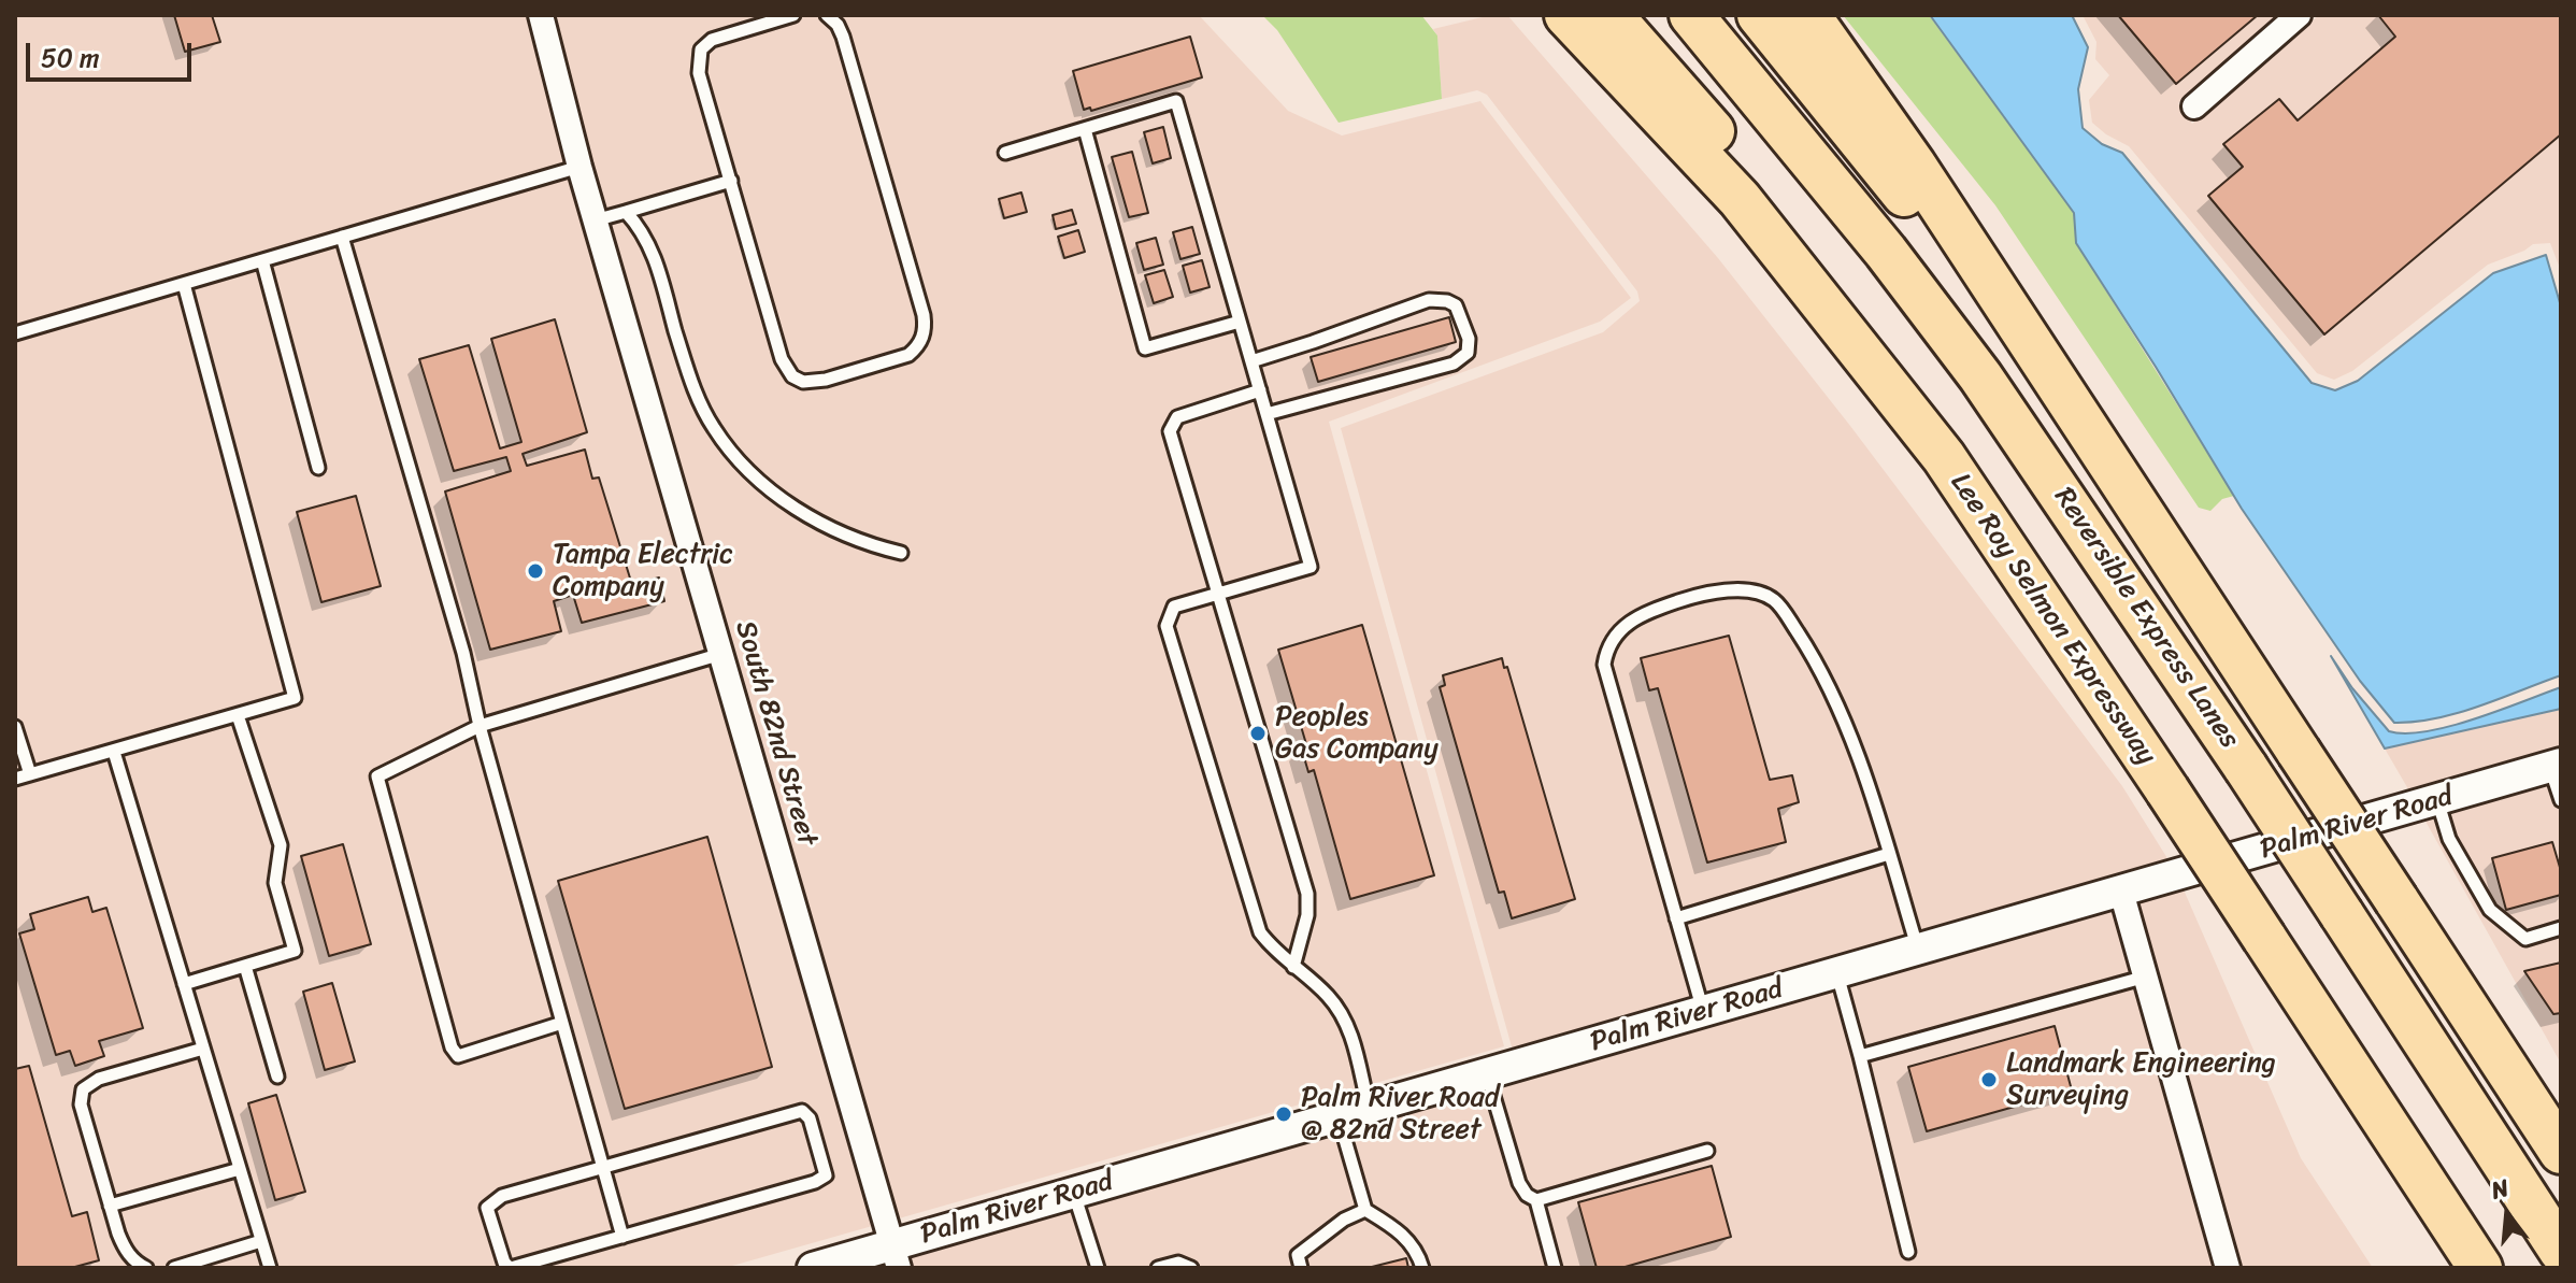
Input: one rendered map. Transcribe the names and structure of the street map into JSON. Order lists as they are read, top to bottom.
{
  "streets": {
    "highway": ["Reversible Express Lanes", "Lee Roy Selmon Expressway"],
    "street": ["South 82nd Street", "Palm River Road"]
  },
  "crossings": [
    ["South 82nd Street", "Palm River Road"]
  ],
  "places": [
    "Tampa Electric Company",
    "Peoples Gas Company",
    "Landmark Engineering Surveying",
    "Palm River Road @ 82nd Street"
  ],
  "scale_bar": "50 m",
  "north": "top"
}
